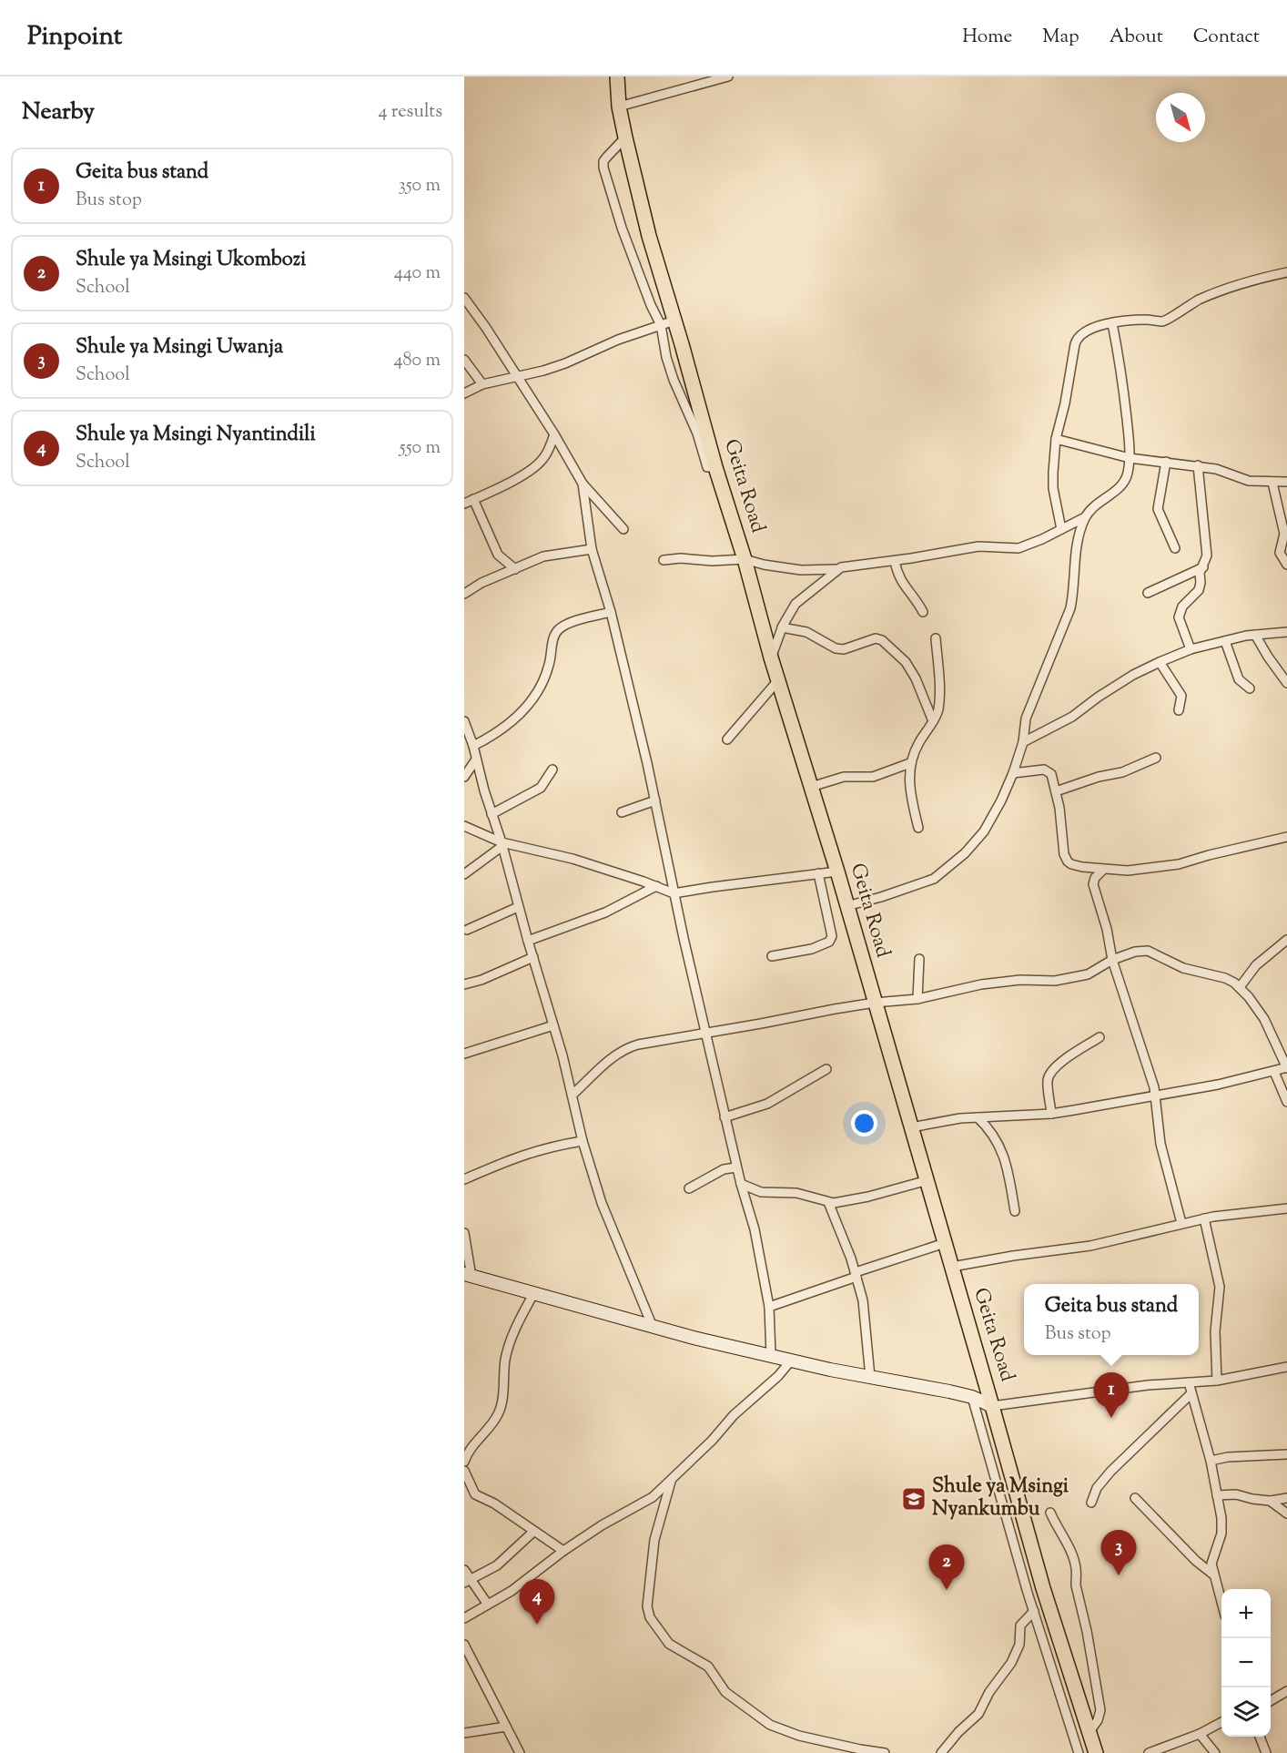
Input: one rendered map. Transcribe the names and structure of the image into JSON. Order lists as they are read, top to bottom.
{
  "streets": {
    "highway": ["Geita Road"]
  },
  "places": {
    "school or university": ["Shule ya Msingi Nyankumbu"]
  },
  "north": "bottom right",
  "page": {
    "header": "Pinpoint",
    "nav": [
      "Home",
      "Map",
      "About",
      "Contact"
    ],
    "heading": ["Nearby", "4 results"],
    "list": [
      {
        "mark": "1",
        "name": "Geita bus stand",
        "note": "Bus stop",
        "value": "350 m"
      },
      {
        "mark": "2",
        "name": "Shule ya Msingi Ukombozi",
        "note": "School",
        "value": "440 m"
      },
      {
        "mark": "3",
        "name": "Shule ya Msingi Uwanja",
        "note": "School",
        "value": "480 m"
      },
      {
        "mark": "4",
        "name": "Shule ya Msingi Nyantindili",
        "note": "School",
        "value": "550 m"
      }
    ],
    "popup": ["Geita bus stand", "Bus stop"],
    "pins": [
      "1",
      "3",
      "2",
      "4"
    ],
    "map_buttons": ["+", "−"]
  }
}
